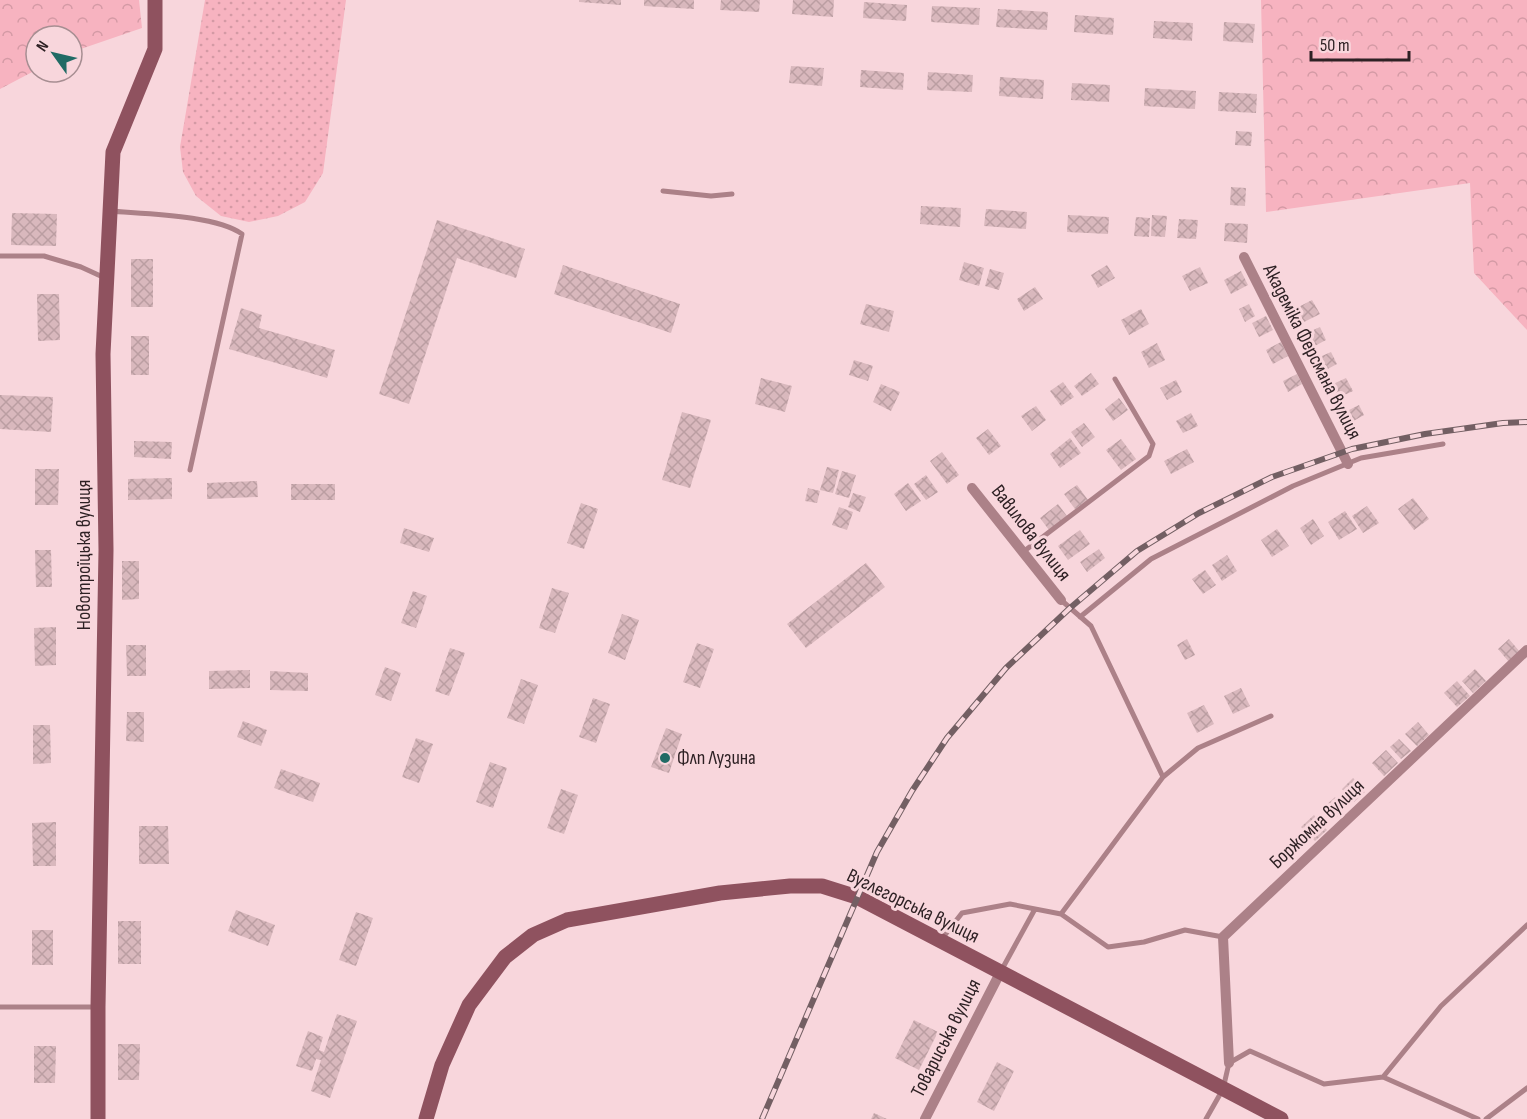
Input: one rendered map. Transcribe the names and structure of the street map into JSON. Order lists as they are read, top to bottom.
{
  "streets": {
    "main road": ["Новотроїцька вулиця", "Вуглегорська вулиця"],
    "street": [
      "Академіка Ферсмана вулиця",
      "Вавилова вулиця",
      "Боржомна вулиця",
      "Товариська вулиця"
    ]
  },
  "crossings": [
    ["Вуглегорська вулиця", "Товариська вулиця"]
  ],
  "places": ["Флп Лузина"],
  "scale_bar": "50 m",
  "north": "top left"
}
